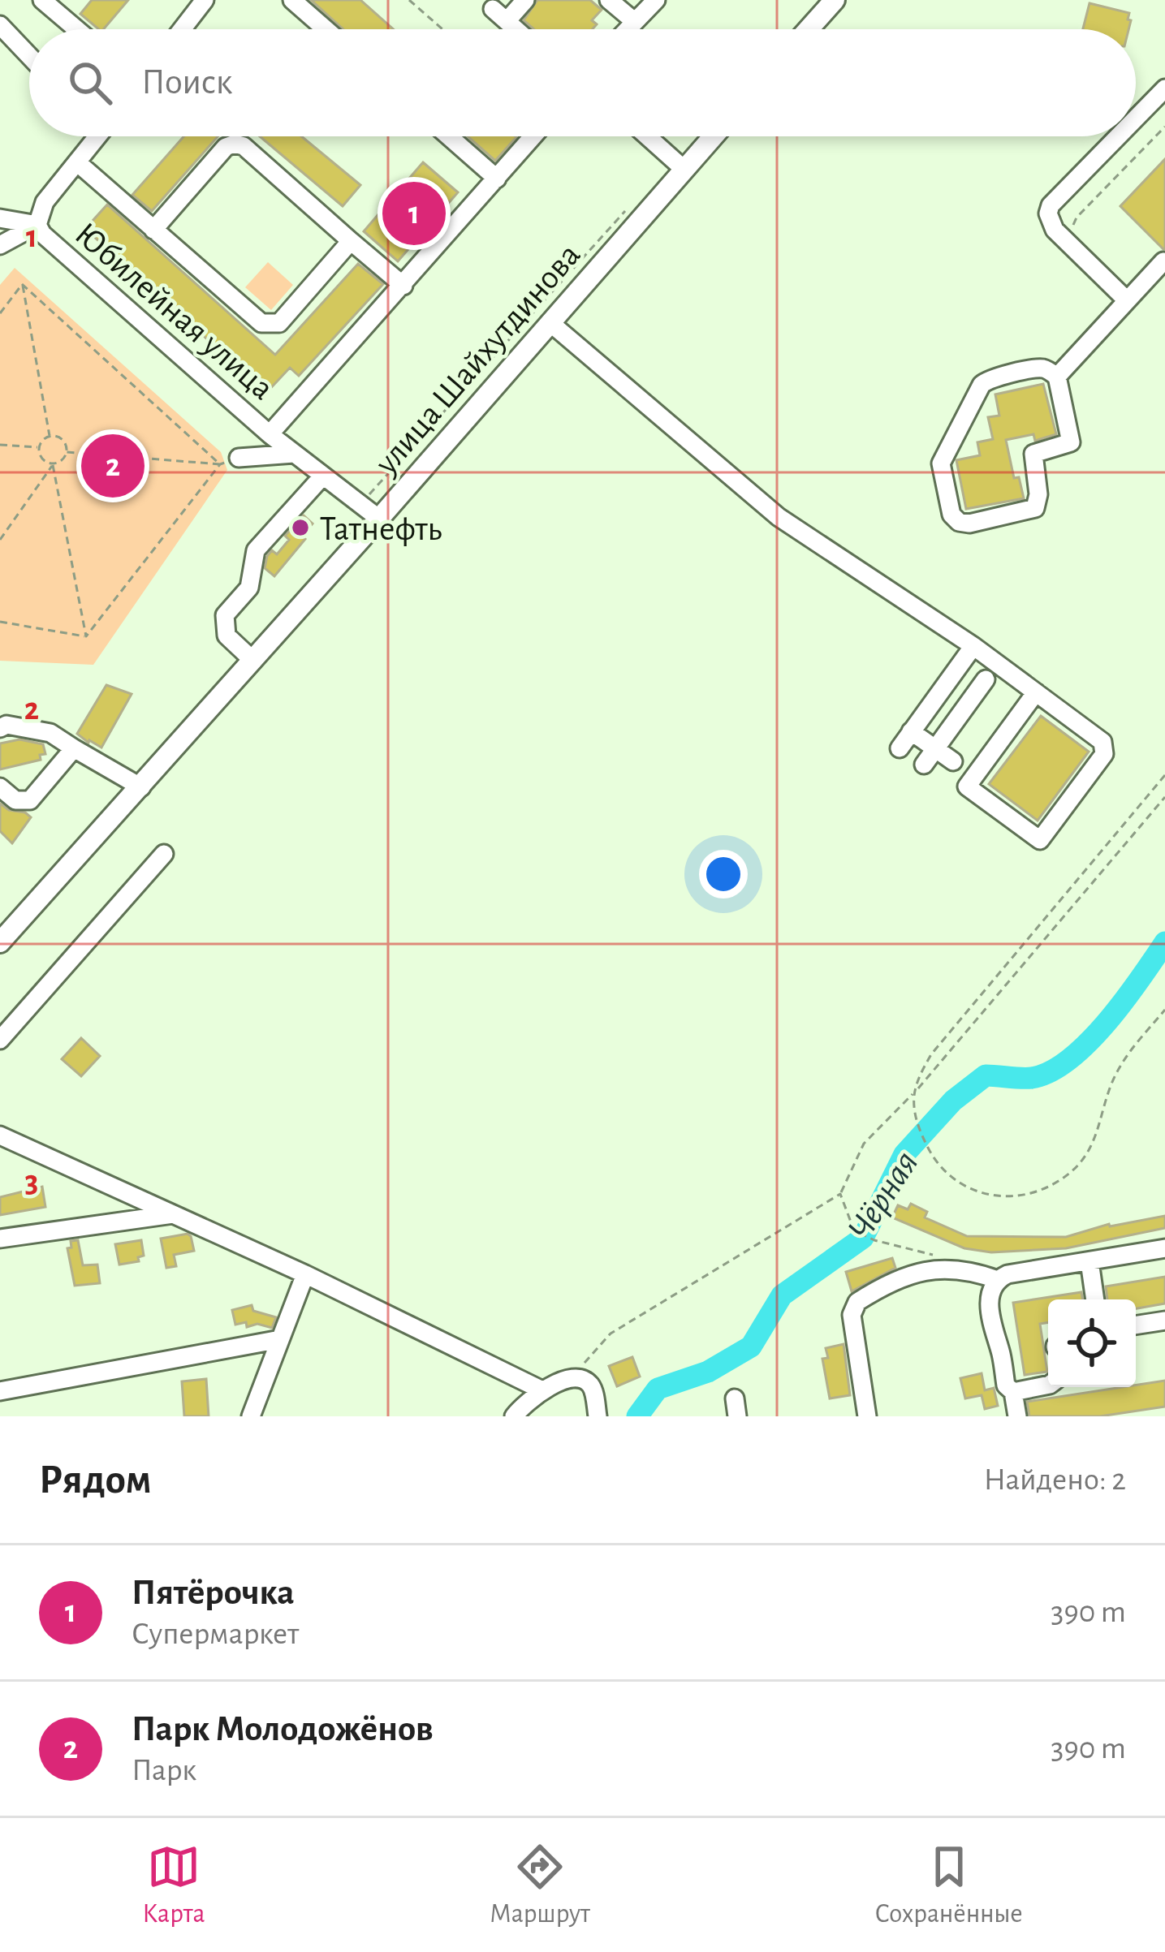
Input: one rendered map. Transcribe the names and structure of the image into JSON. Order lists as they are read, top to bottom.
{
  "streets": {
    "main road": ["улица Шайхутдинова"],
    "street": ["Юбилейная улица"]
  },
  "crossings": [
    ["Юбилейная улица", "улица Шайхутдинова"]
  ],
  "water": ["Чёрная"],
  "places": ["Татнефть"],
  "page": {
    "search": "Поиск",
    "pins": ["1", "2"],
    "heading": ["Рядом", "Найдено: 2"],
    "list": [
      {
        "mark": "1",
        "name": "Пятёрочка",
        "note": "Супермаркет",
        "value": "390 m"
      },
      {
        "mark": "2",
        "name": "Парк Молодожёнов",
        "note": "Парк",
        "value": "390 m"
      }
    ],
    "nav": ["Карта", "Маршрут", "Сохранённые"]
  },
  "grid": {
    "rows": ["1", "2", "3"]
  }
}
